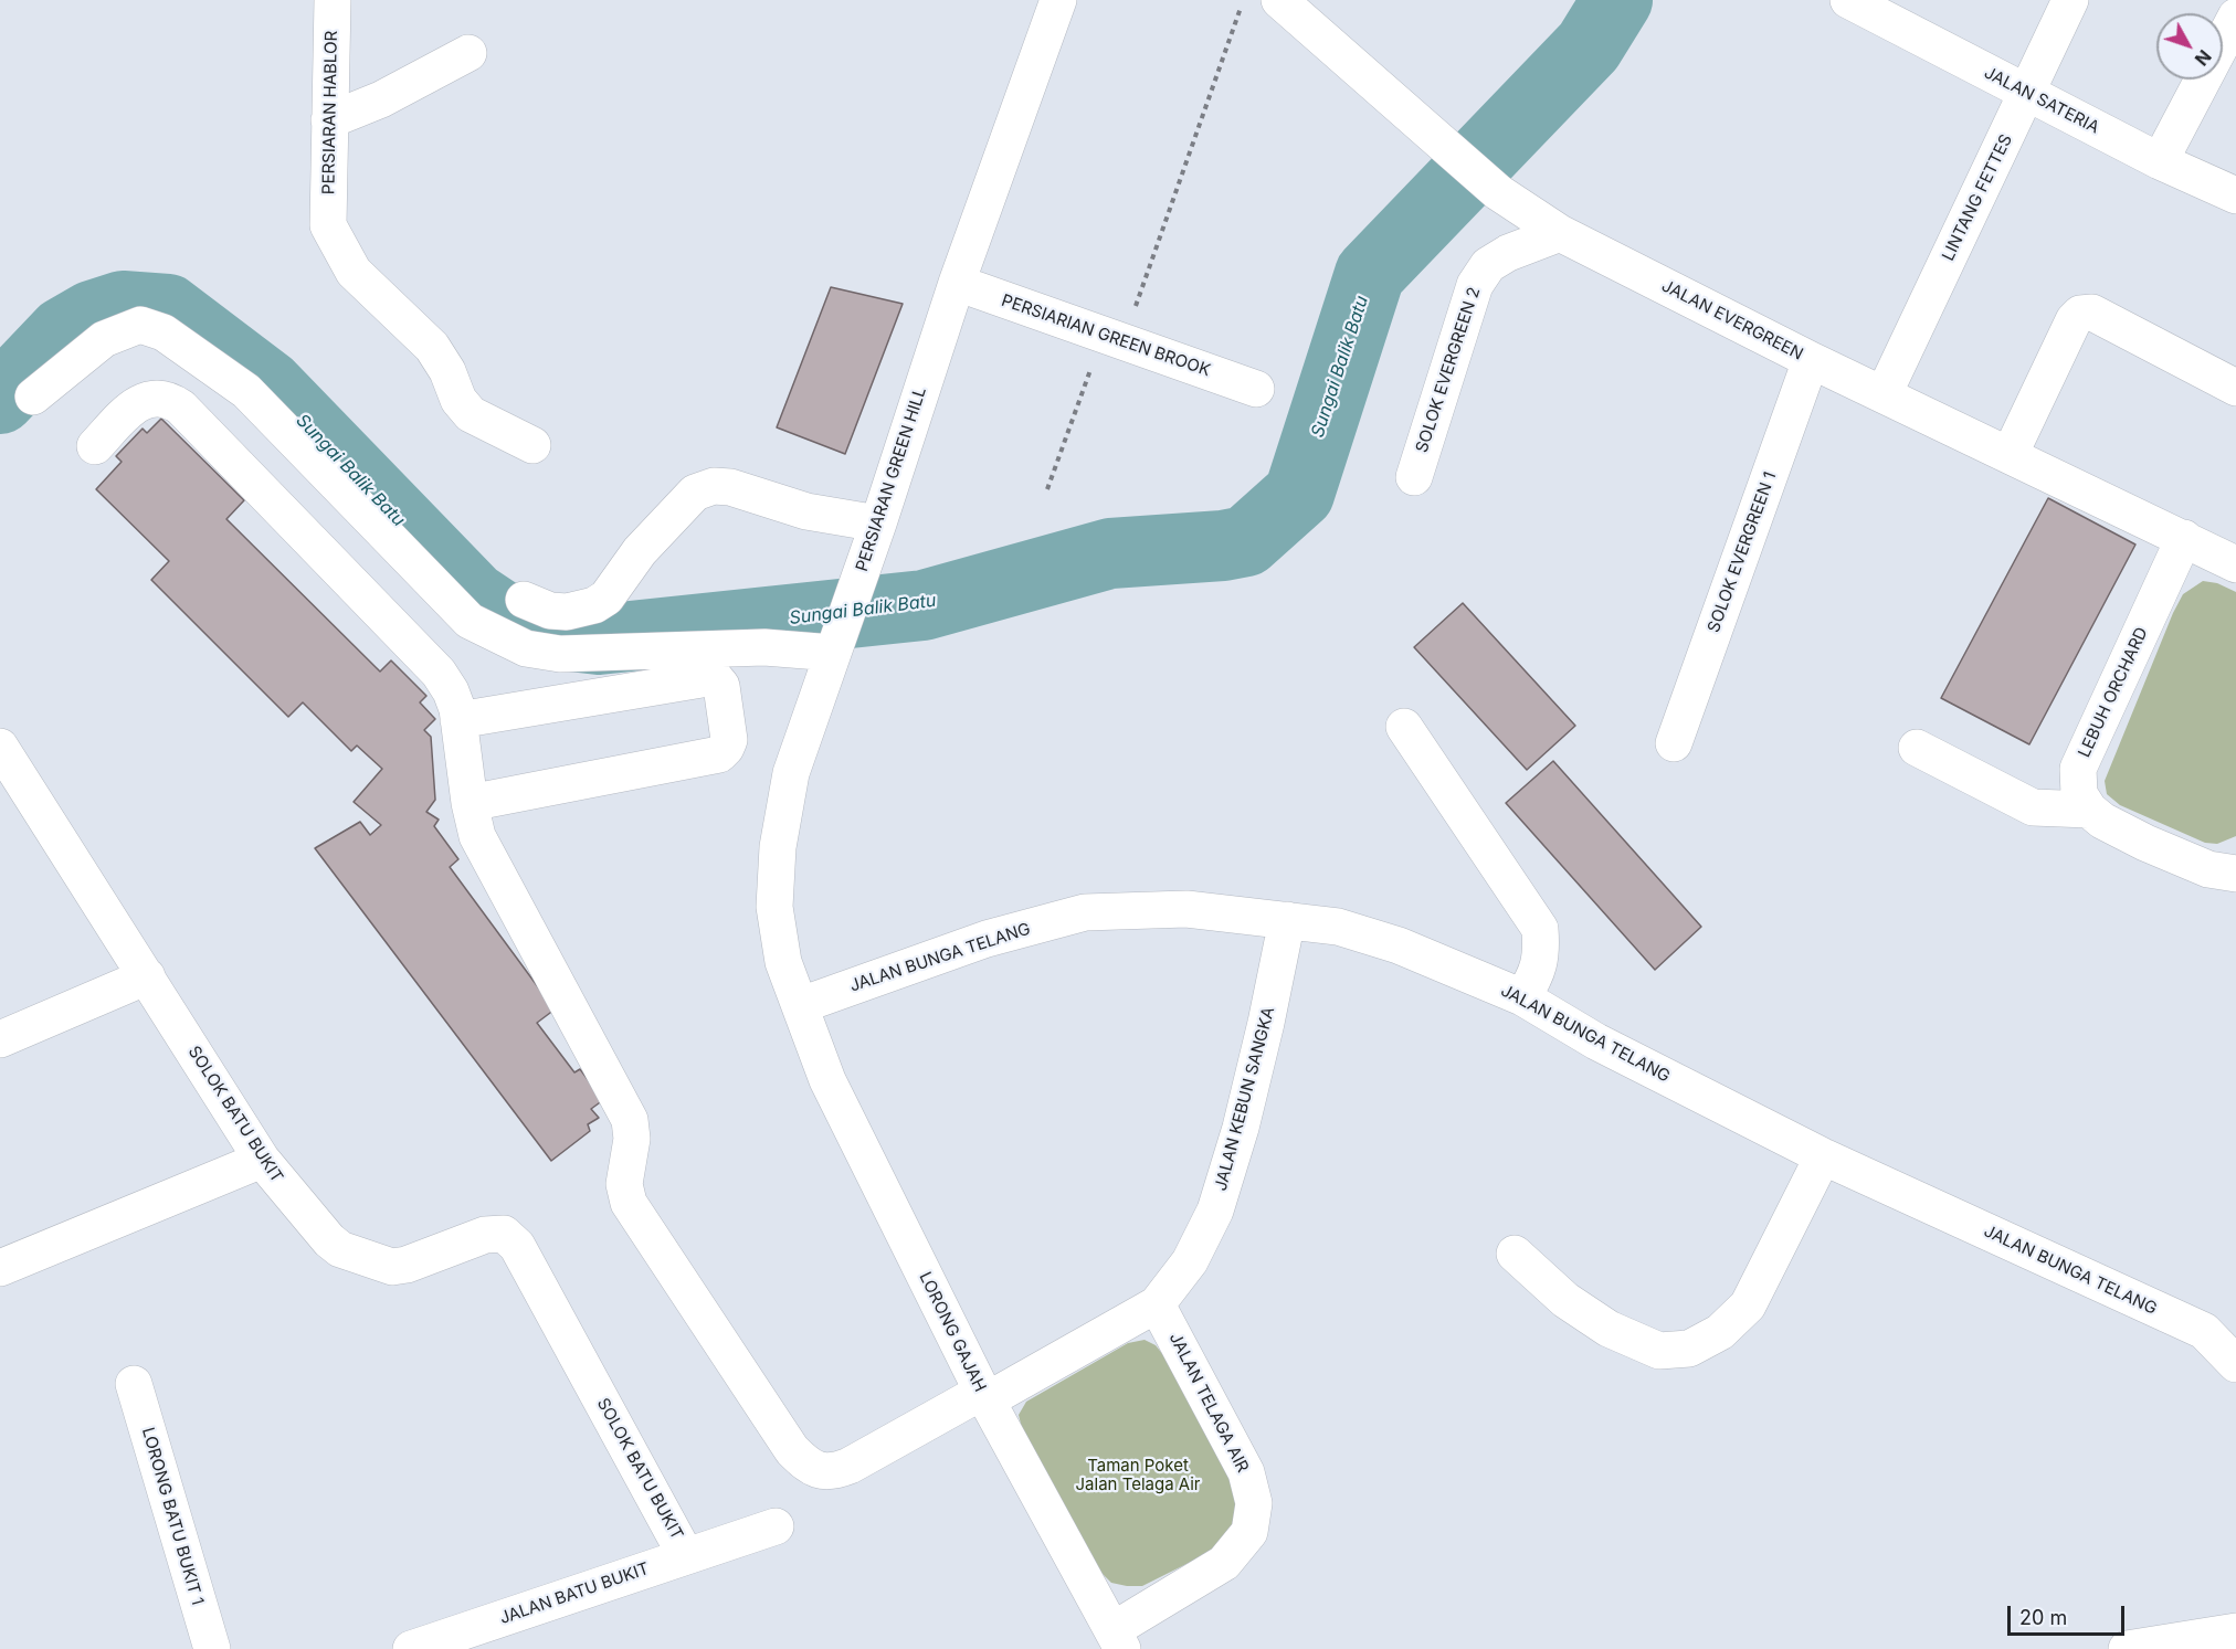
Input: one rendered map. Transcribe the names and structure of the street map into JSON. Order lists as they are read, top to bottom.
{
  "streets": {
    "street": [
      "JALAN SATERIA",
      "PERSIARAN HABLOR",
      "LINTANG FETTES",
      "JALAN EVERGREEN",
      "PERSIARIAN GREEN BROOK",
      "SOLOK EVERGREEN 2",
      "PERSIARAN GREEN HILL",
      "SOLOK EVERGREEN 1",
      "LEBUH ORCHARD",
      "JALAN BUNGA TELANG",
      "JALAN KEBUN SANGKA",
      "SOLOK BATU BUKIT",
      "LORONG GAJAH",
      "JALAN TELAGA AIR",
      "LORONG BATU BUKIT 1",
      "JALAN BATU BUKIT"
    ]
  },
  "crossings": [
    ["JALAN SATERIA", "LINTANG FETTES"],
    ["LINTANG FETTES", "JALAN EVERGREEN"],
    ["JALAN EVERGREEN", "SOLOK EVERGREEN 2"],
    ["JALAN EVERGREEN", "SOLOK EVERGREEN 1"],
    ["JALAN EVERGREEN", "LEBUH ORCHARD"],
    ["PERSIARIAN GREEN BROOK", "PERSIARAN GREEN HILL"],
    ["PERSIARAN GREEN HILL", "JALAN BUNGA TELANG"],
    ["PERSIARAN GREEN HILL", "LORONG GAJAH"],
    ["JALAN BUNGA TELANG", "JALAN KEBUN SANGKA"],
    ["JALAN BUNGA TELANG", "LORONG GAJAH"],
    ["JALAN KEBUN SANGKA", "LORONG GAJAH"],
    ["JALAN KEBUN SANGKA", "JALAN TELAGA AIR"],
    ["SOLOK BATU BUKIT", "JALAN BATU BUKIT"],
    ["LORONG GAJAH", "JALAN TELAGA AIR"]
  ],
  "water": ["Sungai Balik Batu"],
  "parks": ["Taman Poket Jalan Telaga Air"],
  "scale_bar": "20 m",
  "north": "bottom right"
}
